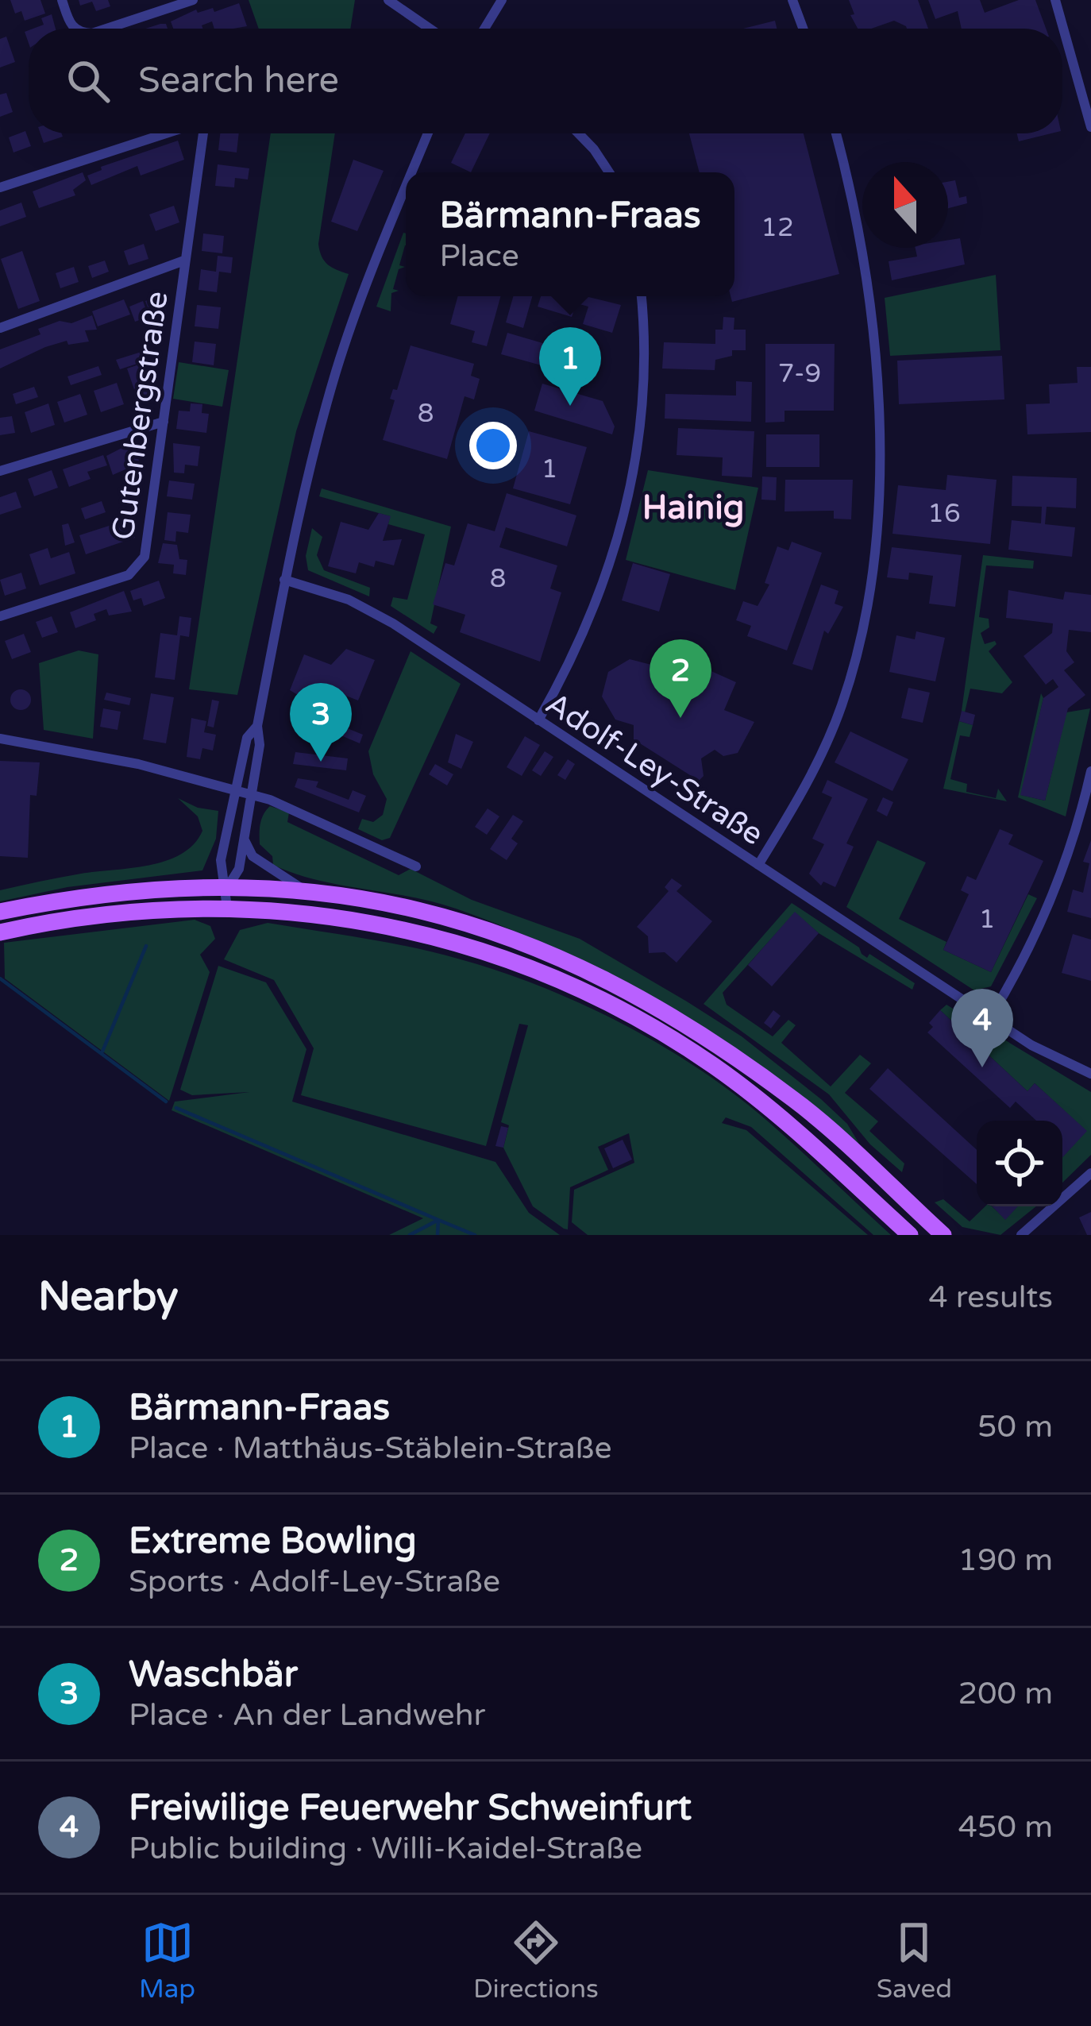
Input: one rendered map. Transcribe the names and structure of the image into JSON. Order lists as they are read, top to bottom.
{
  "streets": {
    "street": ["Gutenbergstraße", "Adolf-Ley-Straße"]
  },
  "districts": ["Hainig"],
  "house_numbers": [
    "12",
    "7-9",
    "8",
    "1",
    "16",
    "8",
    "1"
  ],
  "north": "top",
  "page": {
    "search": "Search here",
    "popup": ["Bärmann-Fraas", "Place"],
    "pins": [
      "1",
      "2",
      "3",
      "4"
    ],
    "heading": ["Nearby", "4 results"],
    "list": [
      {
        "mark": "1",
        "name": "Bärmann-Fraas",
        "note": "Place · Matthäus-Stäblein-Straße",
        "value": "50 m"
      },
      {
        "mark": "2",
        "name": "Extreme Bowling",
        "note": "Sports · Adolf-Ley-Straße",
        "value": "190 m"
      },
      {
        "mark": "3",
        "name": "Waschbär",
        "note": "Place · An der Landwehr",
        "value": "200 m"
      },
      {
        "mark": "4",
        "name": "Freiwilige Feuerwehr Schweinfurt",
        "note": "Public building · Willi-Kaidel-Straße",
        "value": "450 m"
      }
    ],
    "nav": ["Map", "Directions", "Saved"]
  }
}
